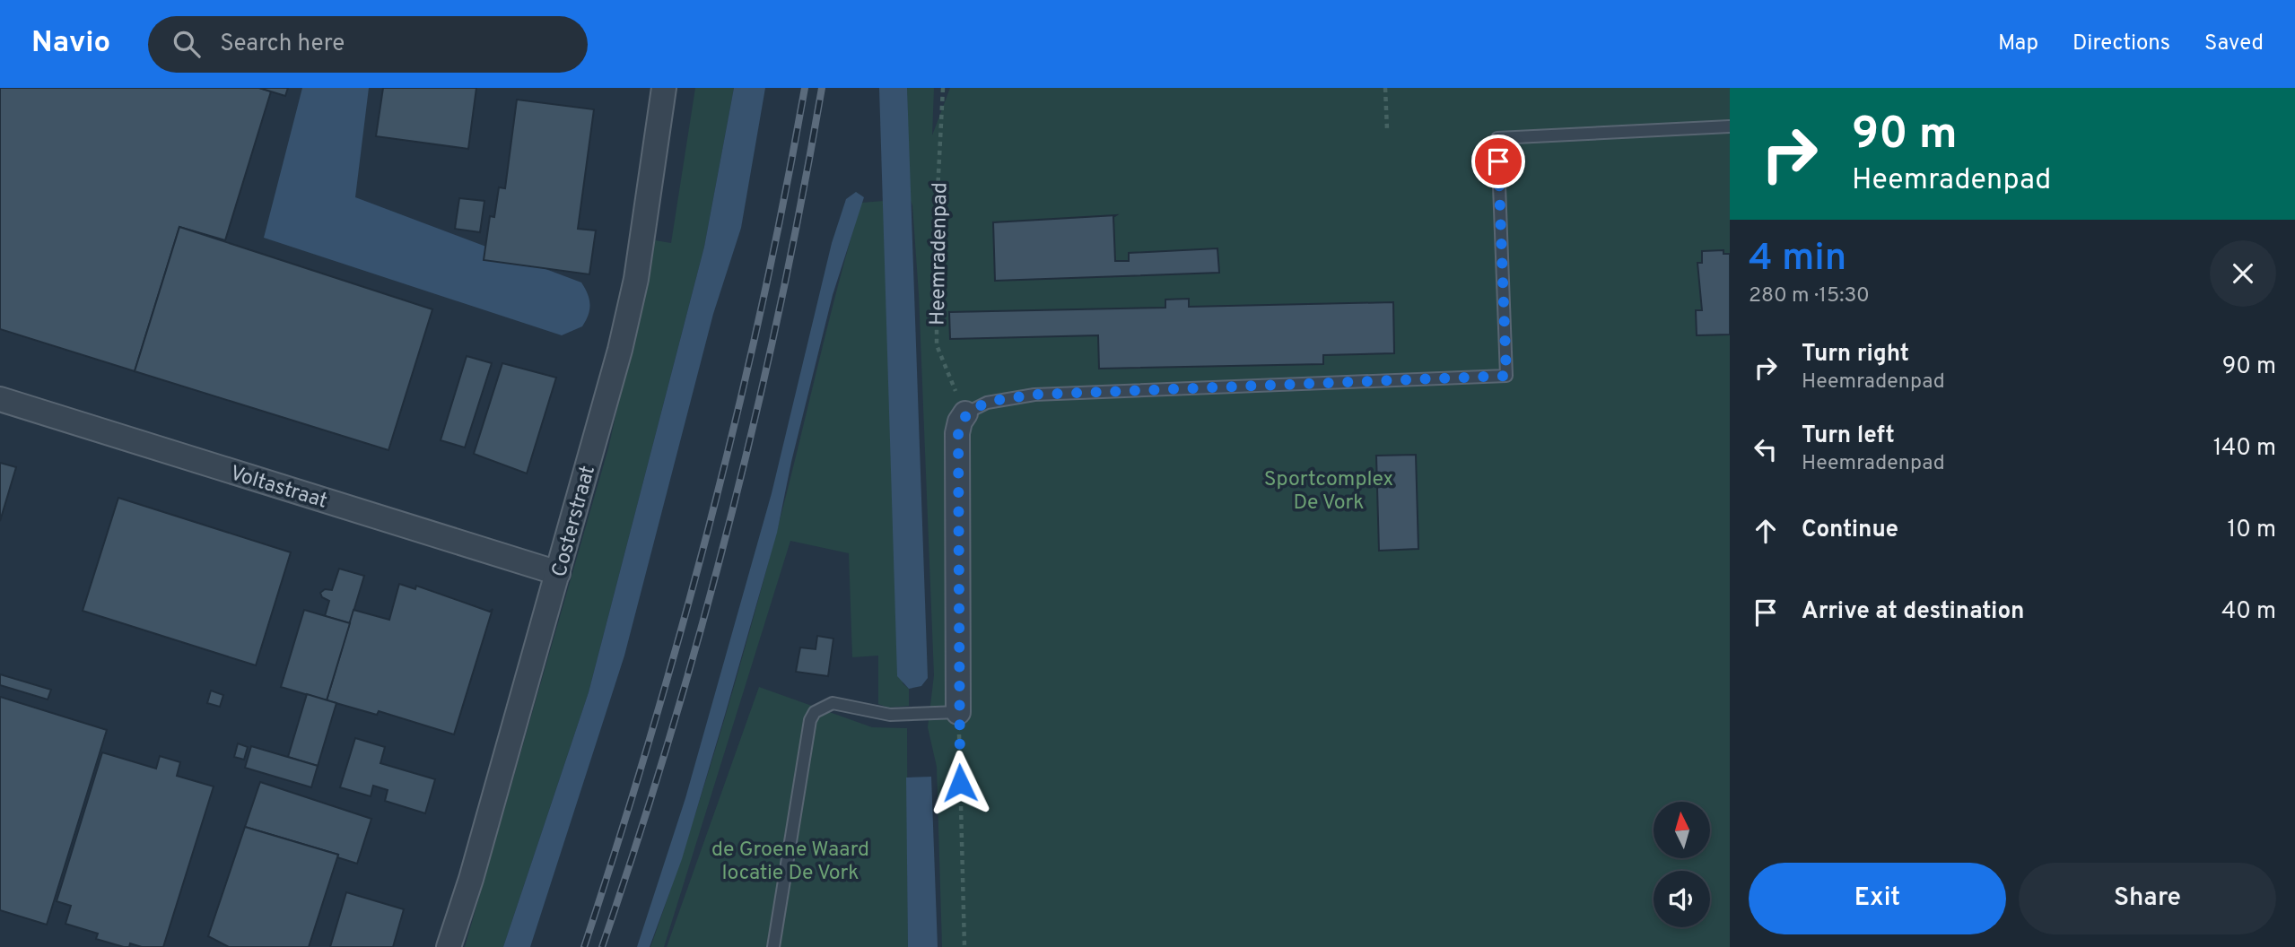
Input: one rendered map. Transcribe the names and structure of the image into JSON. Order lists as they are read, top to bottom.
{
  "streets": {
    "street": ["Voltastraat", "Costerstraat"],
    "path": ["Heemradenpad"]
  },
  "crossings": [
    ["Voltastraat", "Costerstraat"]
  ],
  "parks": ["Sportcomplex De Vork", "de Groene Waard locatie De Vork"],
  "north": "top",
  "page": {
    "header": "Navio",
    "search": "Search here",
    "nav": ["Map", "Directions", "Saved"],
    "turn": ["90 m", "Heemradenpad"],
    "heading": ["4 min", "280 m · 15:30"],
    "list": [
      {
        "name": "Turn right",
        "note": "Heemradenpad",
        "value": "90 m"
      },
      {
        "name": "Turn left",
        "note": "Heemradenpad",
        "value": "140 m"
      },
      {
        "name": "Continue",
        "value": "10 m"
      },
      {
        "name": "Arrive at destination",
        "value": "40 m"
      }
    ],
    "buttons": ["Exit", "Share"]
  }
}
